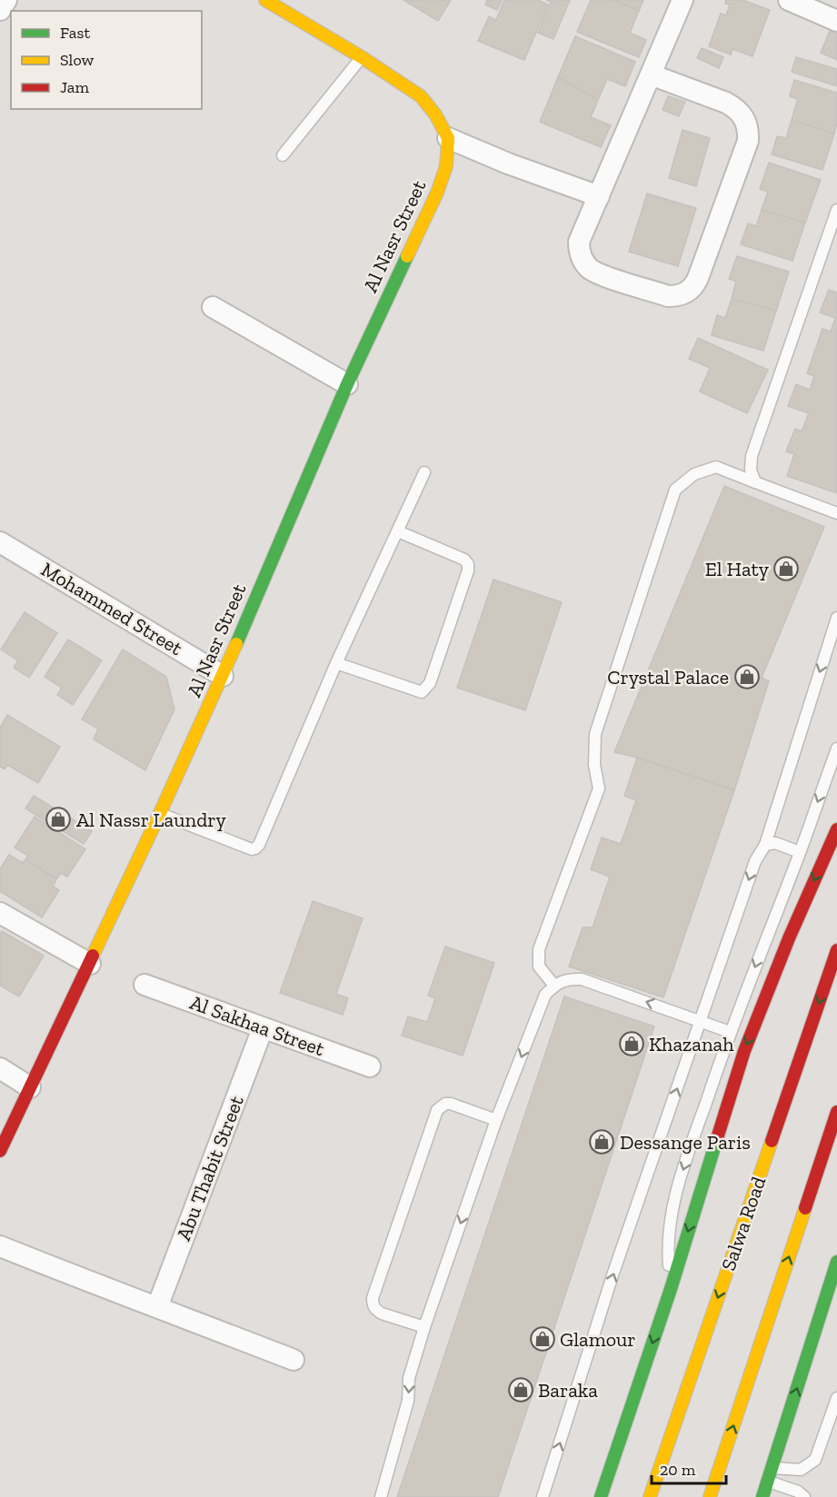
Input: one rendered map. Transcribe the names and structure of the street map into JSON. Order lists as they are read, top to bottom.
{
  "streets": {
    "main road": ["Al Nasr Street", "Salwa Road"],
    "street": ["Mohammed Street", "Al Sakhaa Street", "Abu Thabit Street"]
  },
  "crossings": [
    ["Al Nasr Street", "Mohammed Street"],
    ["Al Sakhaa Street", "Abu Thabit Street"]
  ],
  "places": {
    "shop": [
      "El Haty",
      "Crystal Palace",
      "Al Nassr Laundry",
      "Khazanah",
      "Dessange Paris",
      "Glamour",
      "Baraka"
    ]
  },
  "legend": ["Fast", "Slow", "Jam"],
  "scale_bar": "20 m"
}
